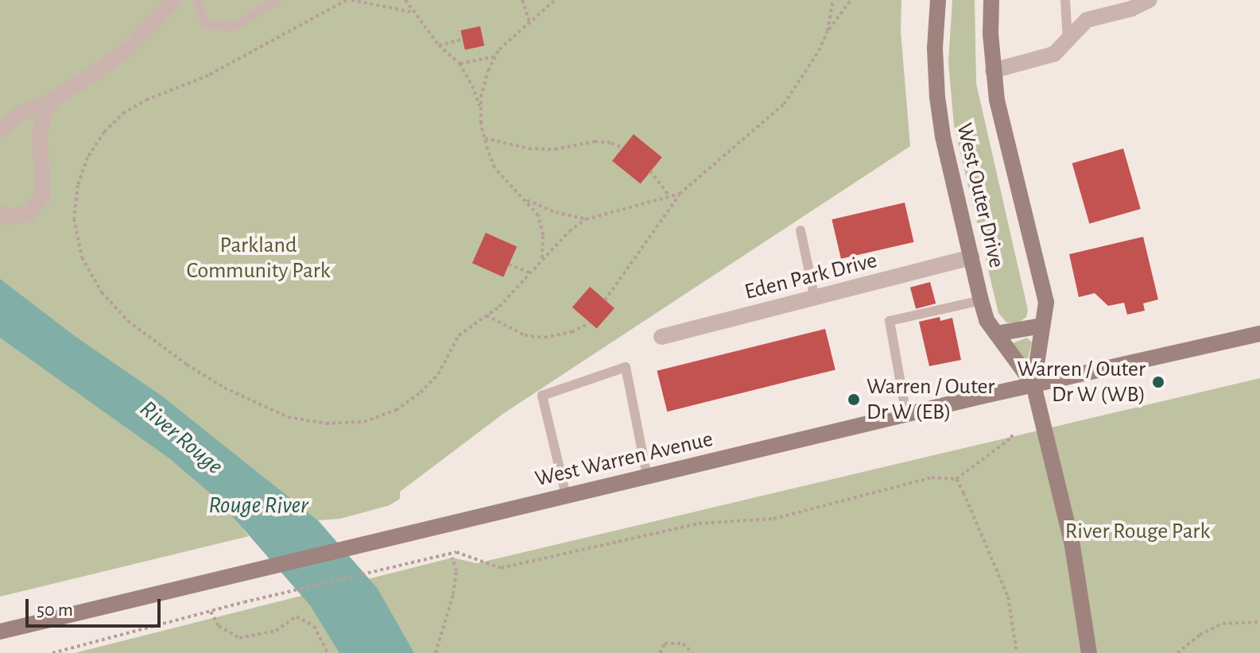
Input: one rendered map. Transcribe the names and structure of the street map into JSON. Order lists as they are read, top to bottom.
{
  "streets": {
    "main road": ["West Outer Drive", "West Warren Avenue"],
    "street": ["Eden Park Drive"]
  },
  "crossings": [
    ["West Outer Drive", "Eden Park Drive"],
    ["West Outer Drive", "West Warren Avenue"]
  ],
  "water": ["River Rouge", "Rouge River"],
  "parks": ["Parkland Community Park", "River Rouge Park"],
  "places": ["Warren / Outer Dr W (WB)", "Warren / Outer Dr W (EB)"],
  "scale_bar": "50 m"
}
